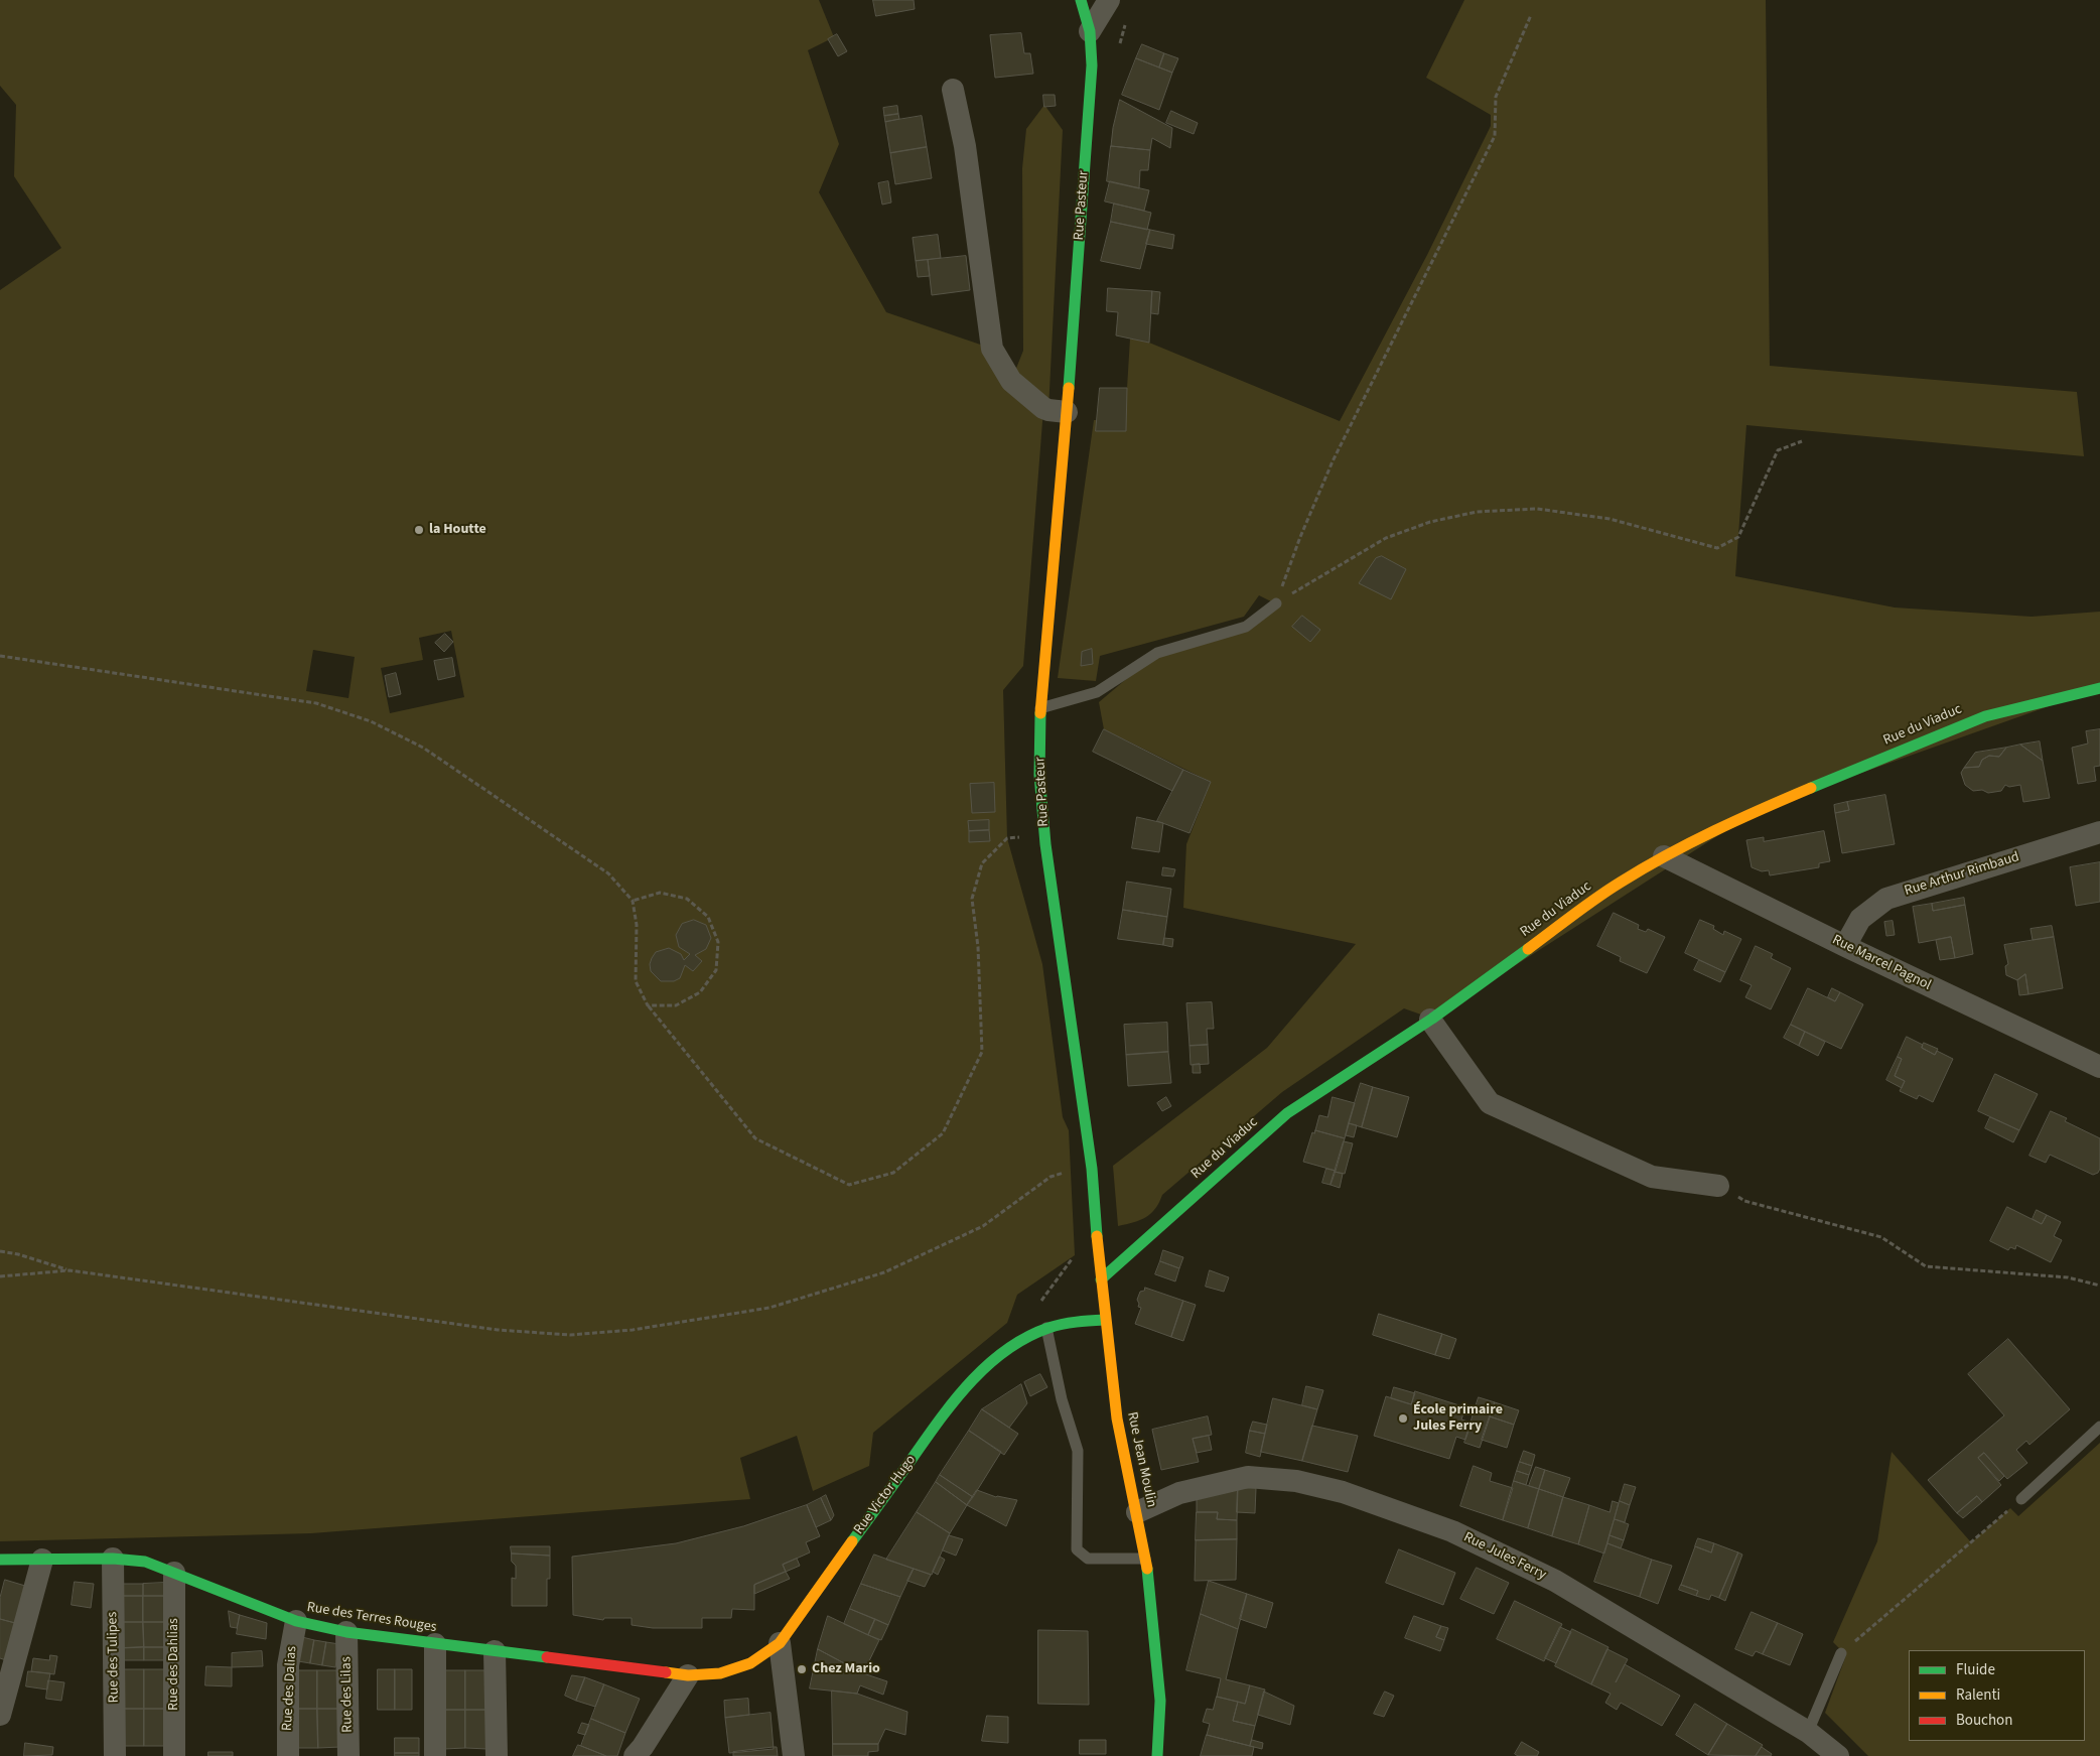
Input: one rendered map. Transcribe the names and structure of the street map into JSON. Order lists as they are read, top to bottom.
{
  "streets": {
    "street": [
      "Rue Pasteur",
      "Rue du Viaduc",
      "Rue Arthur Rimbaud",
      "Rue Marcel Pagnol",
      "Rue Jean Moulin",
      "Rue Victor Hugo",
      "Rue Jules Ferry",
      "Rue des Terres Rouges",
      "Rue des Tulipes",
      "Rue des Dahlias",
      "Rue des Dalias",
      "Rue des Lilas"
    ]
  },
  "crossings": [
    ["Rue Pasteur", "Rue Jean Moulin"],
    ["Rue du Viaduc", "Rue Marcel Pagnol"],
    ["Rue du Viaduc", "Rue Jean Moulin"],
    ["Rue Arthur Rimbaud", "Rue Marcel Pagnol"],
    ["Rue Jean Moulin", "Rue Victor Hugo"],
    ["Rue Jean Moulin", "Rue Jules Ferry"],
    ["Rue Victor Hugo", "Rue des Terres Rouges"],
    ["Rue des Terres Rouges", "Rue des Tulipes"],
    ["Rue des Terres Rouges", "Rue des Dahlias"],
    ["Rue des Terres Rouges", "Rue des Dalias"],
    ["Rue des Terres Rouges", "Rue des Lilas"]
  ],
  "places": ["la Houtte", "École primaire Jules Ferry", "Chez Mario"],
  "legend": ["Fluide", "Ralenti", "Bouchon"]
}
